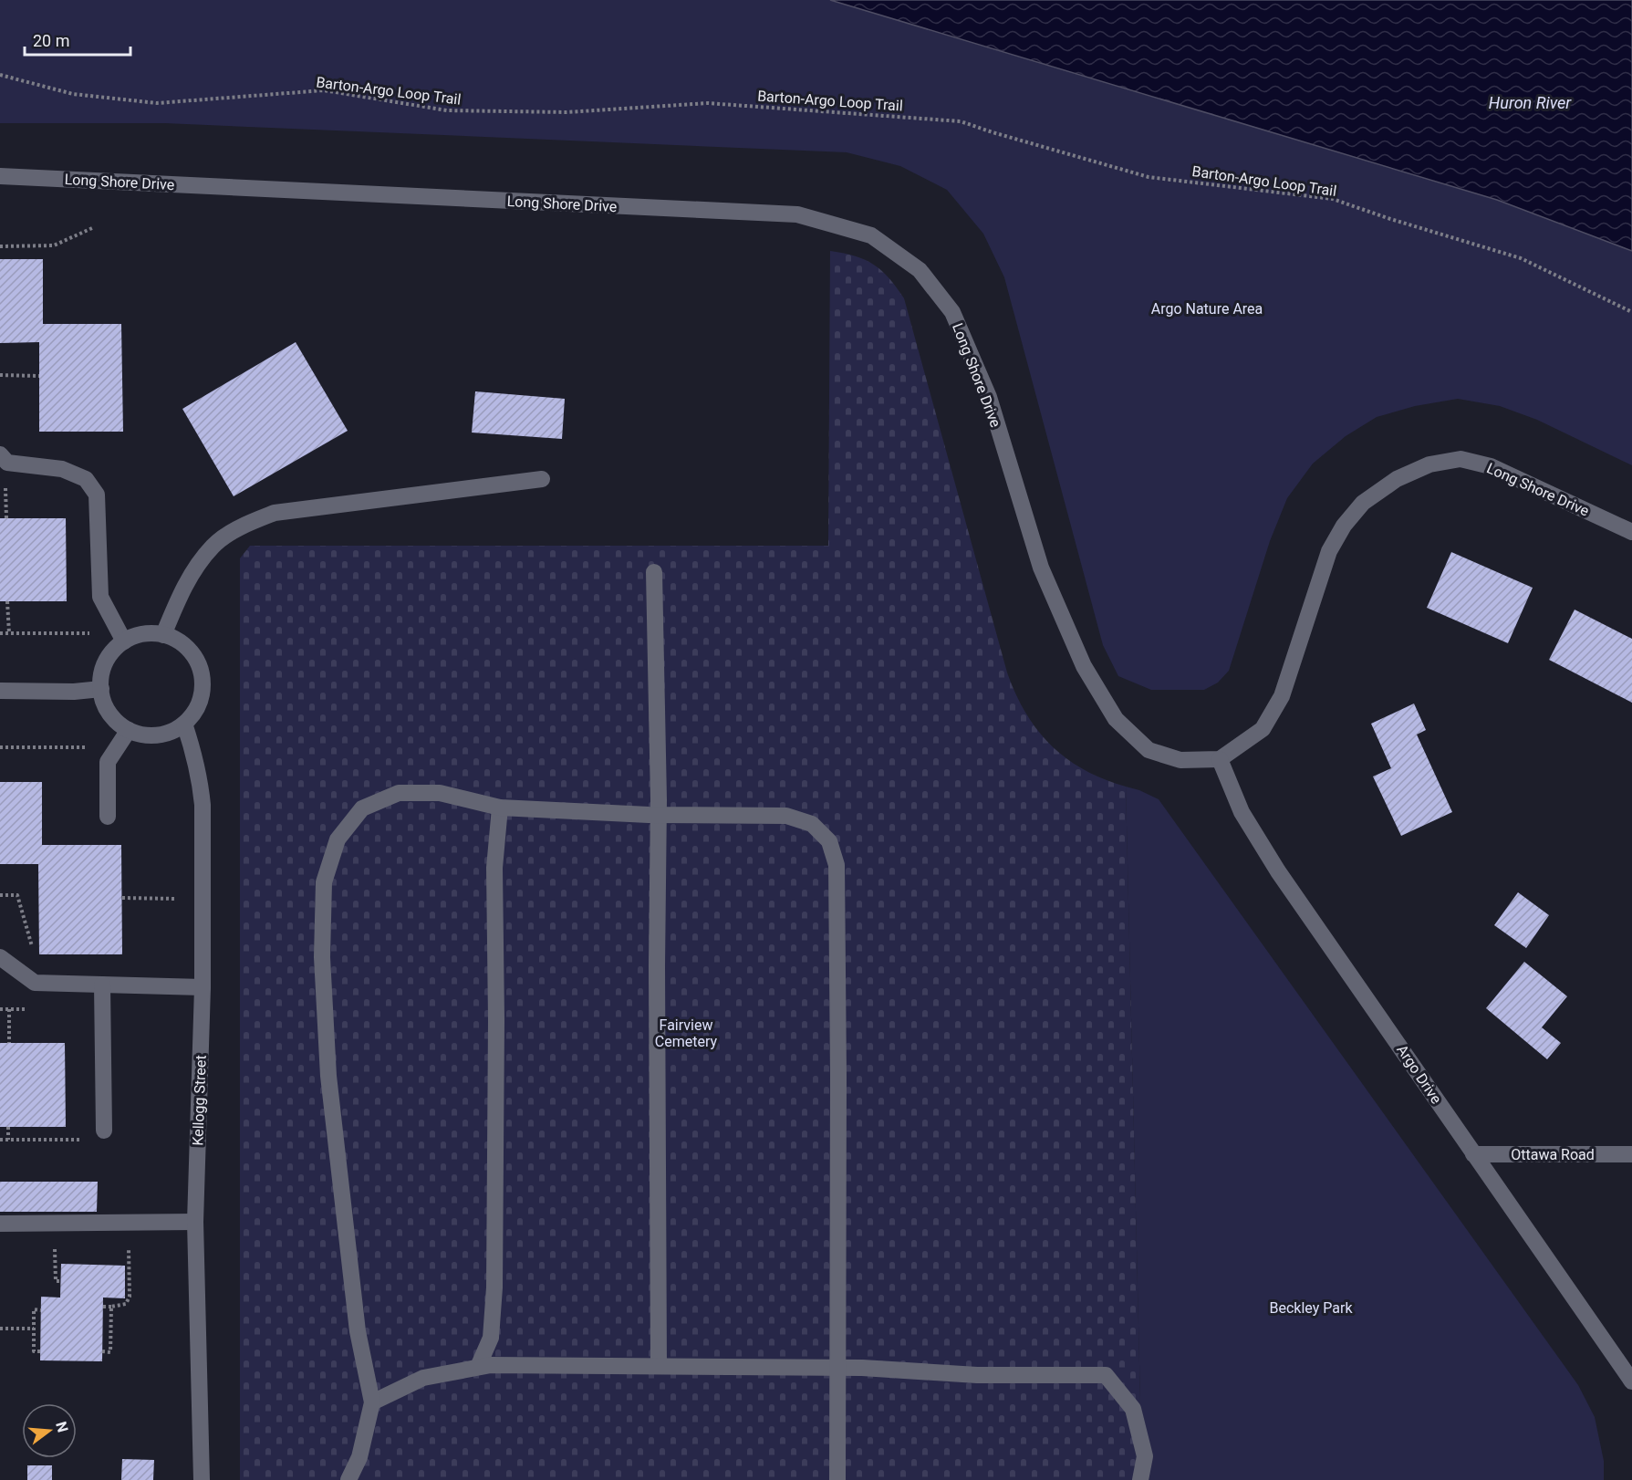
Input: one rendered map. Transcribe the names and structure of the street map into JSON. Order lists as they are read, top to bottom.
{
  "streets": {
    "street": [
      "Long Shore Drive",
      "Argo Drive",
      "Kellogg Street",
      "Ottawa Road"
    ],
    "path": ["Barton-Argo Loop Trail"]
  },
  "crossings": [
    ["Long Shore Drive", "Argo Drive"],
    ["Argo Drive", "Ottawa Road"]
  ],
  "water": ["Huron River"],
  "parks": ["Argo Nature Area", "Fairview Cemetery", "Beckley Park"],
  "scale_bar": "20 m",
  "north": "right"
}
